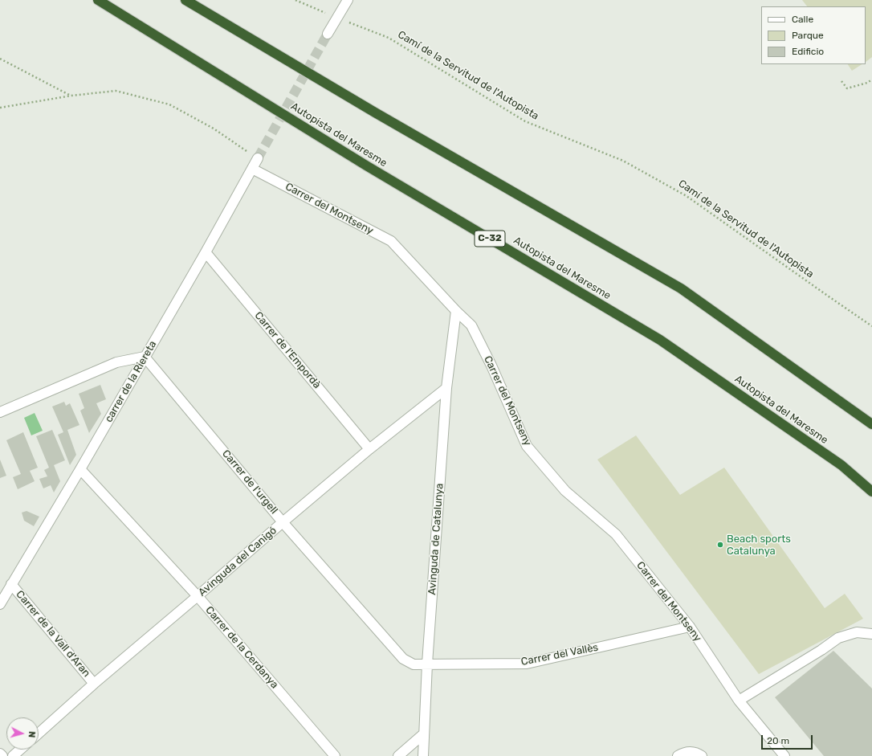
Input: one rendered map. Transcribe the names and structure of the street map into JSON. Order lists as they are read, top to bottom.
{
  "streets": {
    "highway": ["Autopista del Maresme", "C-32"],
    "street": [
      "Carrer del Montseny",
      "Carrer de l'Empordà",
      "carrer de la Riereta",
      "Carrer de l'urgell",
      "Avinguda de Catalunya",
      "Avinguda del Canigó",
      "Carrer de la Vall d'Aran",
      "Carrer de la Cerdanya",
      "Carrer del Vallès"
    ],
    "path": ["Camí de la Servitud de l'Autopista"]
  },
  "crossings": [
    ["Carrer del Montseny", "carrer de la Riereta"],
    ["Carrer del Montseny", "Avinguda de Catalunya"],
    ["Carrer del Montseny", "Carrer del Vallès"],
    ["Carrer de l'Empordà", "carrer de la Riereta"],
    ["Carrer de l'Empordà", "Avinguda del Canigó"],
    ["carrer de la Riereta", "Carrer de l'urgell"],
    ["carrer de la Riereta", "Carrer de la Vall d'Aran"],
    ["carrer de la Riereta", "Carrer de la Cerdanya"],
    ["Carrer de l'urgell", "Avinguda de Catalunya"],
    ["Carrer de l'urgell", "Avinguda del Canigó"],
    ["Carrer de l'urgell", "Carrer del Vallès"],
    ["Avinguda de Catalunya", "Avinguda del Canigó"],
    ["Avinguda de Catalunya", "Carrer del Vallès"],
    ["Avinguda del Canigó", "Carrer de la Vall d'Aran"],
    ["Avinguda del Canigó", "Carrer de la Cerdanya"]
  ],
  "places": ["Beach sports Catalunya"],
  "legend": ["Calle", "Parque", "Edificio"],
  "scale_bar": "20 m",
  "north": "right"
}
